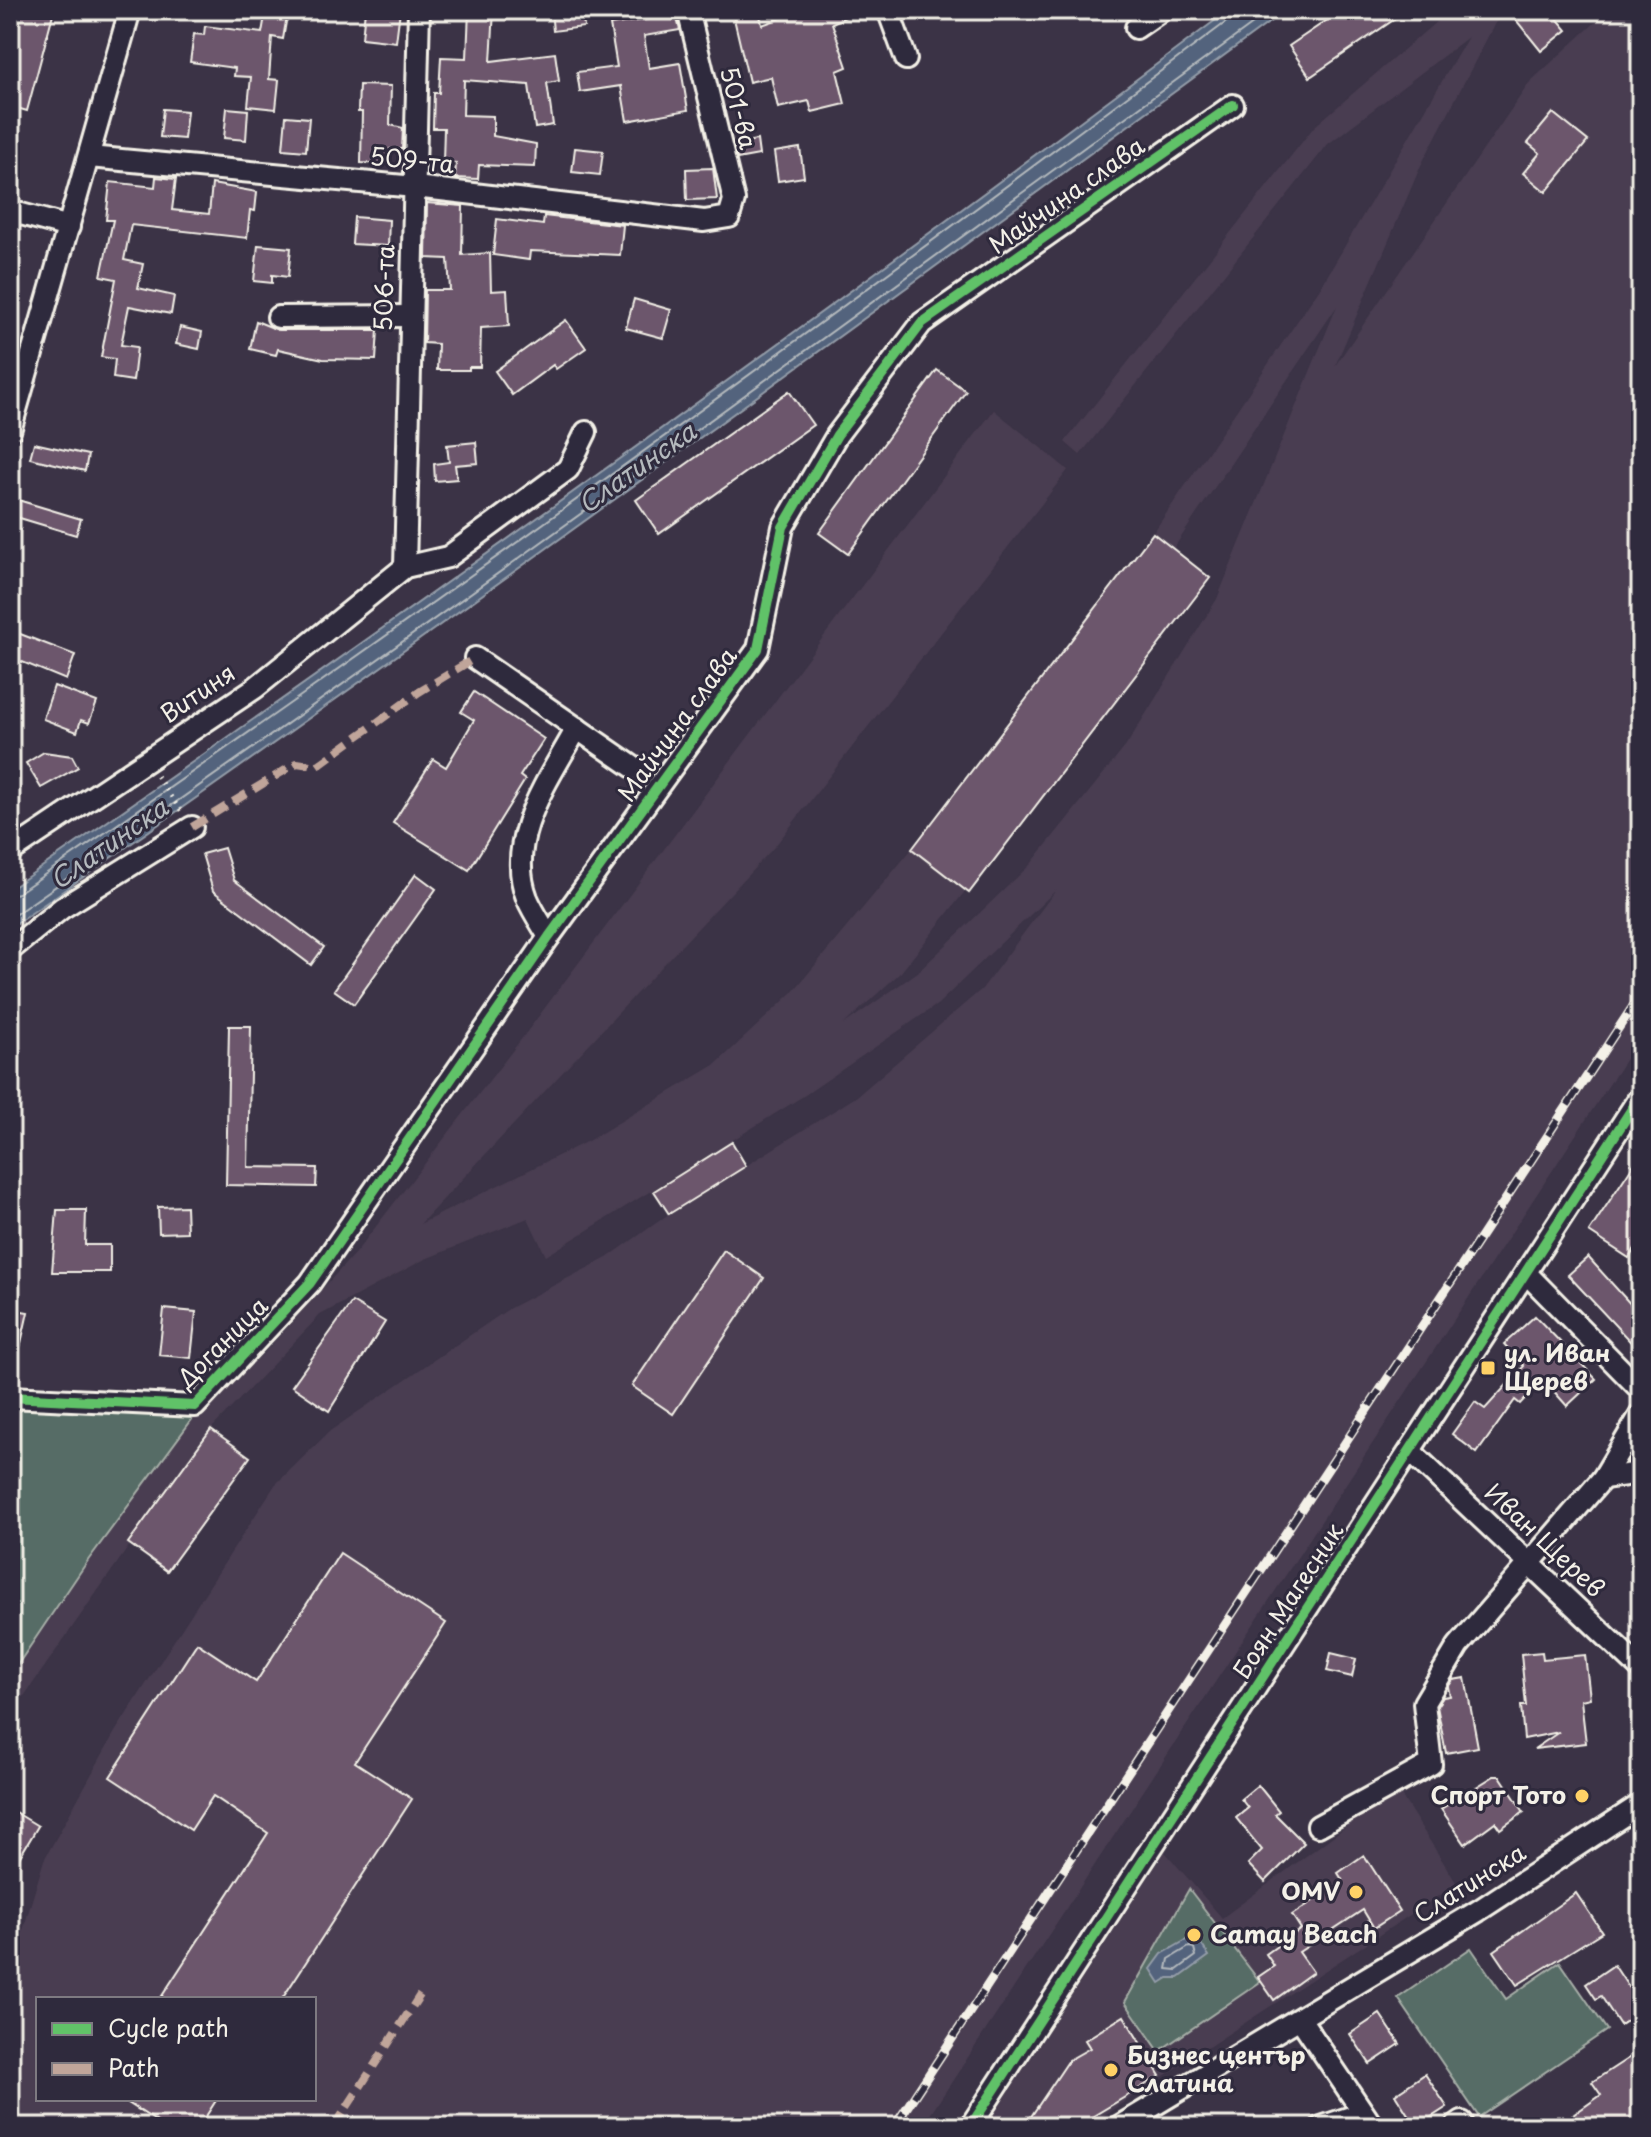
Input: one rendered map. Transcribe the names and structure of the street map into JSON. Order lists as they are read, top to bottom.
{
  "streets": {
    "street": [
      "501-ва",
      "509-та",
      "Майчина слава",
      "506-та",
      "Витиня",
      "Доганица",
      "Иван Щерев",
      "Боян Магесник",
      "Слатинска"
    ]
  },
  "crossings": [
    ["501-ва", "509-та"],
    ["509-та", "506-та"],
    ["Майчина слава", "Доганица"],
    ["506-та", "Витиня"],
    ["Иван Щерев", "Боян Магесник"]
  ],
  "water": ["Слатинска"],
  "places": {
    "transit": ["ул. Иван Щерев"],
    "other": [
      "Спорт Тото",
      "OMV",
      "Camay Beach",
      "Бизнес център Слатина"
    ]
  },
  "legend": ["Cycle path", "Path"]
}
